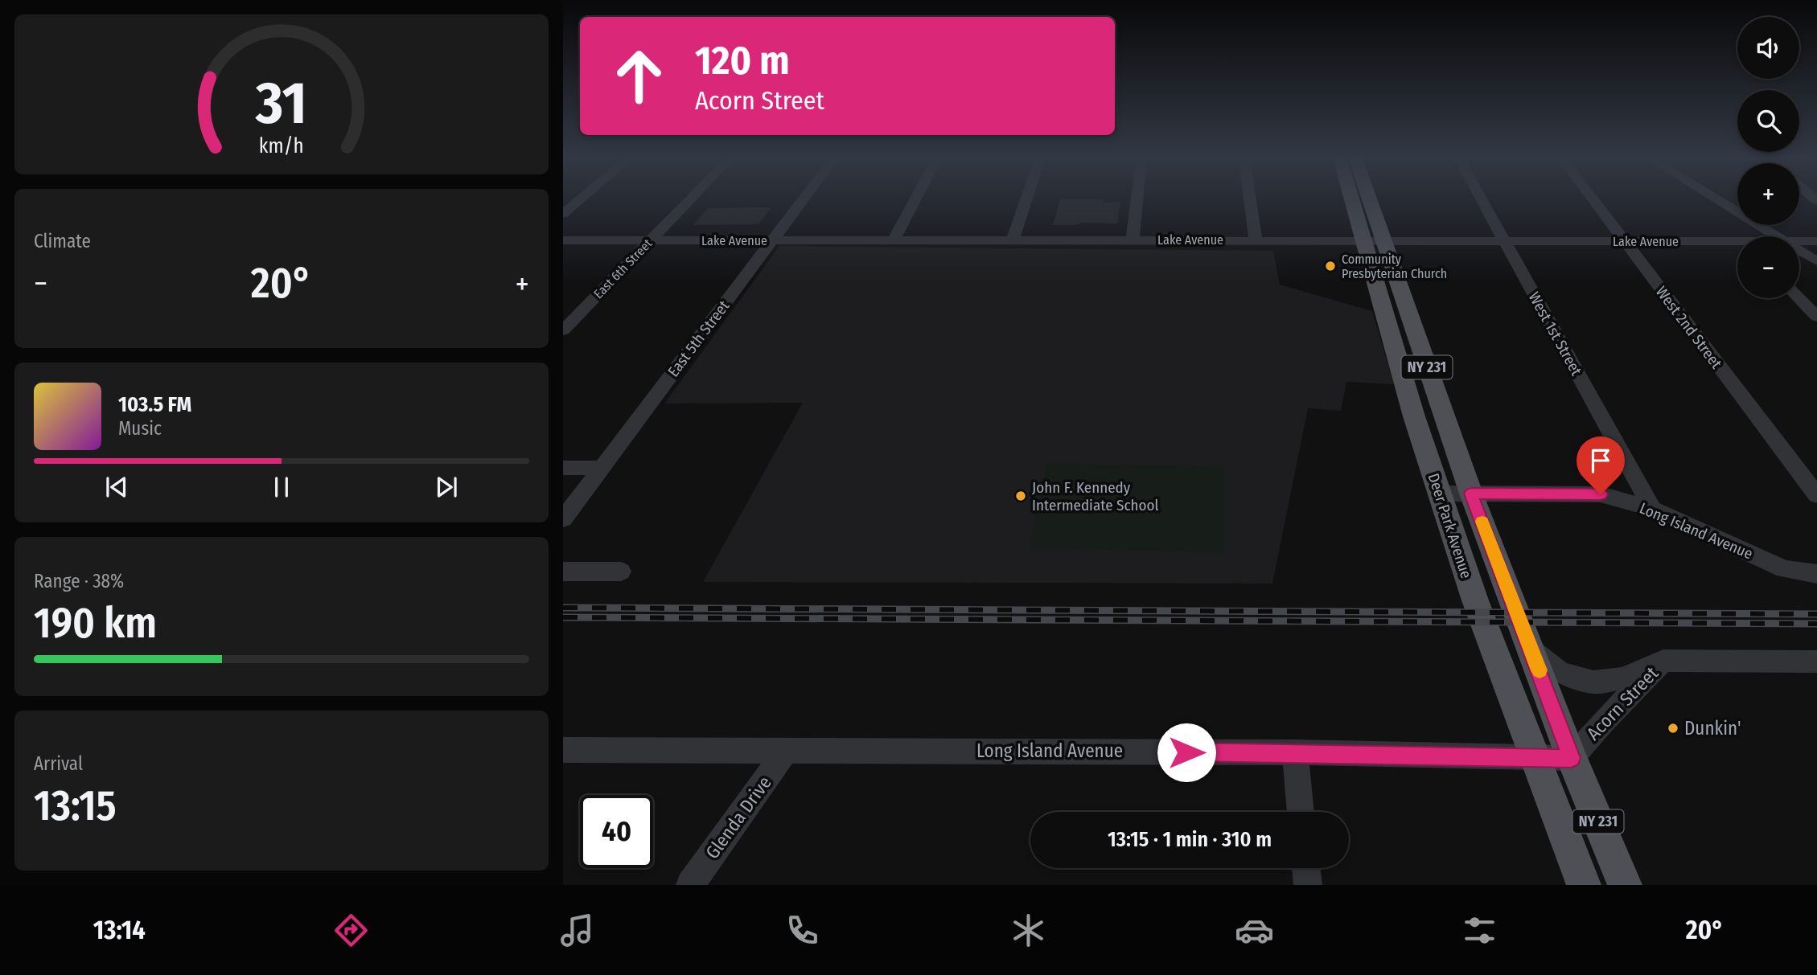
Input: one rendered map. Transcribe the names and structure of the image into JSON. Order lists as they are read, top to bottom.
{
  "streets": {
    "main road": ["NY 231", "Deer Park Avenue"],
    "street": [
      "Lake Avenue",
      "East 6th Street",
      "West 2nd Street",
      "West 1st Street",
      "East 5th Street",
      "Long Island Avenue",
      "Acorn Street",
      "Glenda Drive"
    ]
  },
  "crossings": [
    ["Lake Avenue", "East 6th Street"],
    ["Lake Avenue", "West 2nd Street"],
    ["Lake Avenue", "West 1st Street"],
    ["Lake Avenue", "East 5th Street"],
    ["Lake Avenue", "Deer Park Avenue"],
    ["West 1st Street", "Long Island Avenue"],
    ["Deer Park Avenue", "Long Island Avenue"],
    ["Deer Park Avenue", "Acorn Street"],
    ["Long Island Avenue", "Glenda Drive"]
  ],
  "places": ["Community Presbyterian Church", "John F. Kennedy Intermediate School", "Dunkin'"],
  "page": {
    "map_buttons": ["+", "−"],
    "turn": ["120 m", "Acorn Street"],
    "tile": [
      "Climate",
      ["Range · 38%", "190 km"],
      ["Arrival", "13:15"]
    ],
    "heat": ["−", "20°", "+"],
    "song": ["103.5 FM", "Music"],
    "limit": "40",
    "trip": "13:15 · 1 min · 310 m",
    "tabs": ["13:14", "20°"],
    "gauge": ["31", "km/h"]
  }
}
